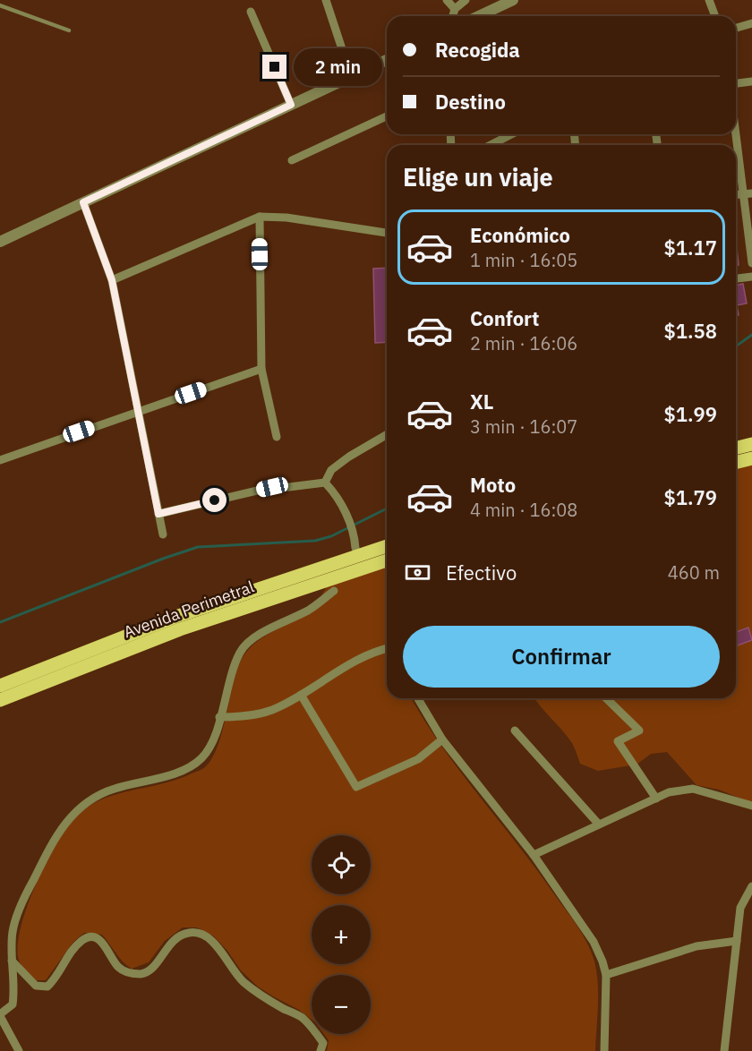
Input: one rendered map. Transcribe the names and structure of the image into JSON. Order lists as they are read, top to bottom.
{
  "streets": {
    "main road": ["Avenida Perimetral"]
  },
  "page": {
    "banner": ["Recogida", "Destino"],
    "bubble": "2 min",
    "heading": "Elige un viaje",
    "list": [
      {
        "name": "Económico",
        "note": "1 min · 16:05",
        "value": "$1.17"
      },
      {
        "name": "Confort",
        "note": "2 min · 16:06",
        "value": "$1.58"
      },
      {
        "name": "XL",
        "note": "3 min · 16:07",
        "value": "$1.99"
      },
      {
        "name": "Moto",
        "note": "4 min · 16:08",
        "value": "$1.79"
      }
    ],
    "pay": ["Efectivo", "460 m"],
    "buttons": "Confirmar",
    "map_buttons": ["+", "−"]
  }
}
